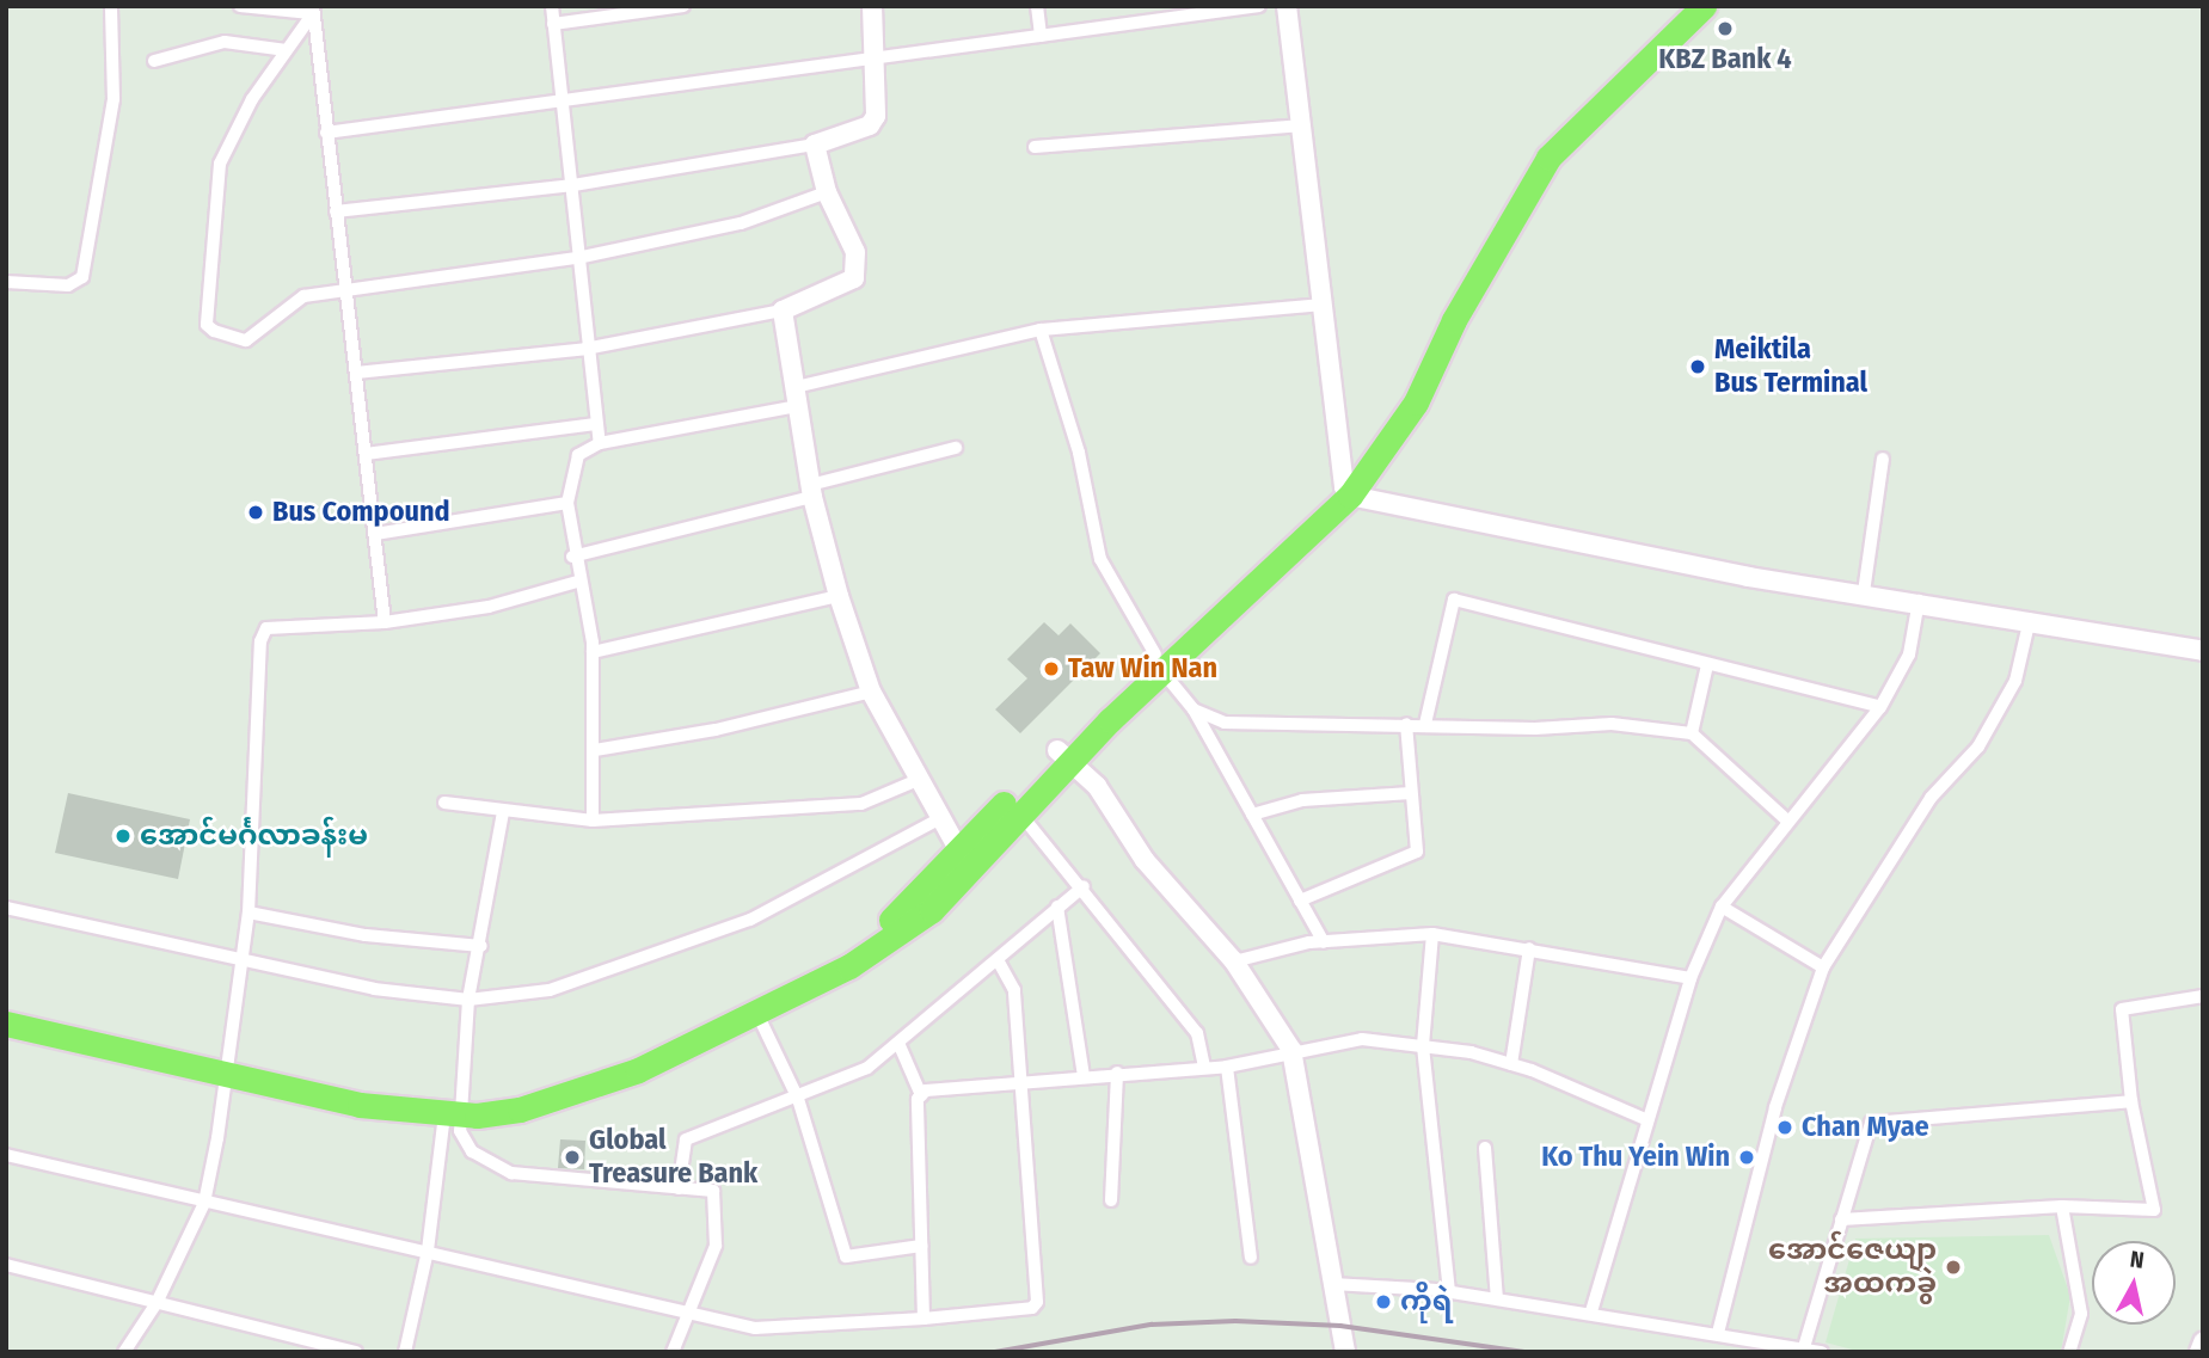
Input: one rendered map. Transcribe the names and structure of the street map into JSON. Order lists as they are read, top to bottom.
{
  "places": [
    "KBZ Bank 4",
    "Meiktila Bus Terminal",
    "Bus Compound",
    "Taw Win Nan",
    "အောင်မင်္ဂလာခန်းမ",
    "Chan Myae",
    "Global Treasure Bank",
    "Ko Thu Yein Win",
    "အောင်ဇေယျာ အထကခွဲ",
    "ကိုရဲ"
  ],
  "north": "top"
}
